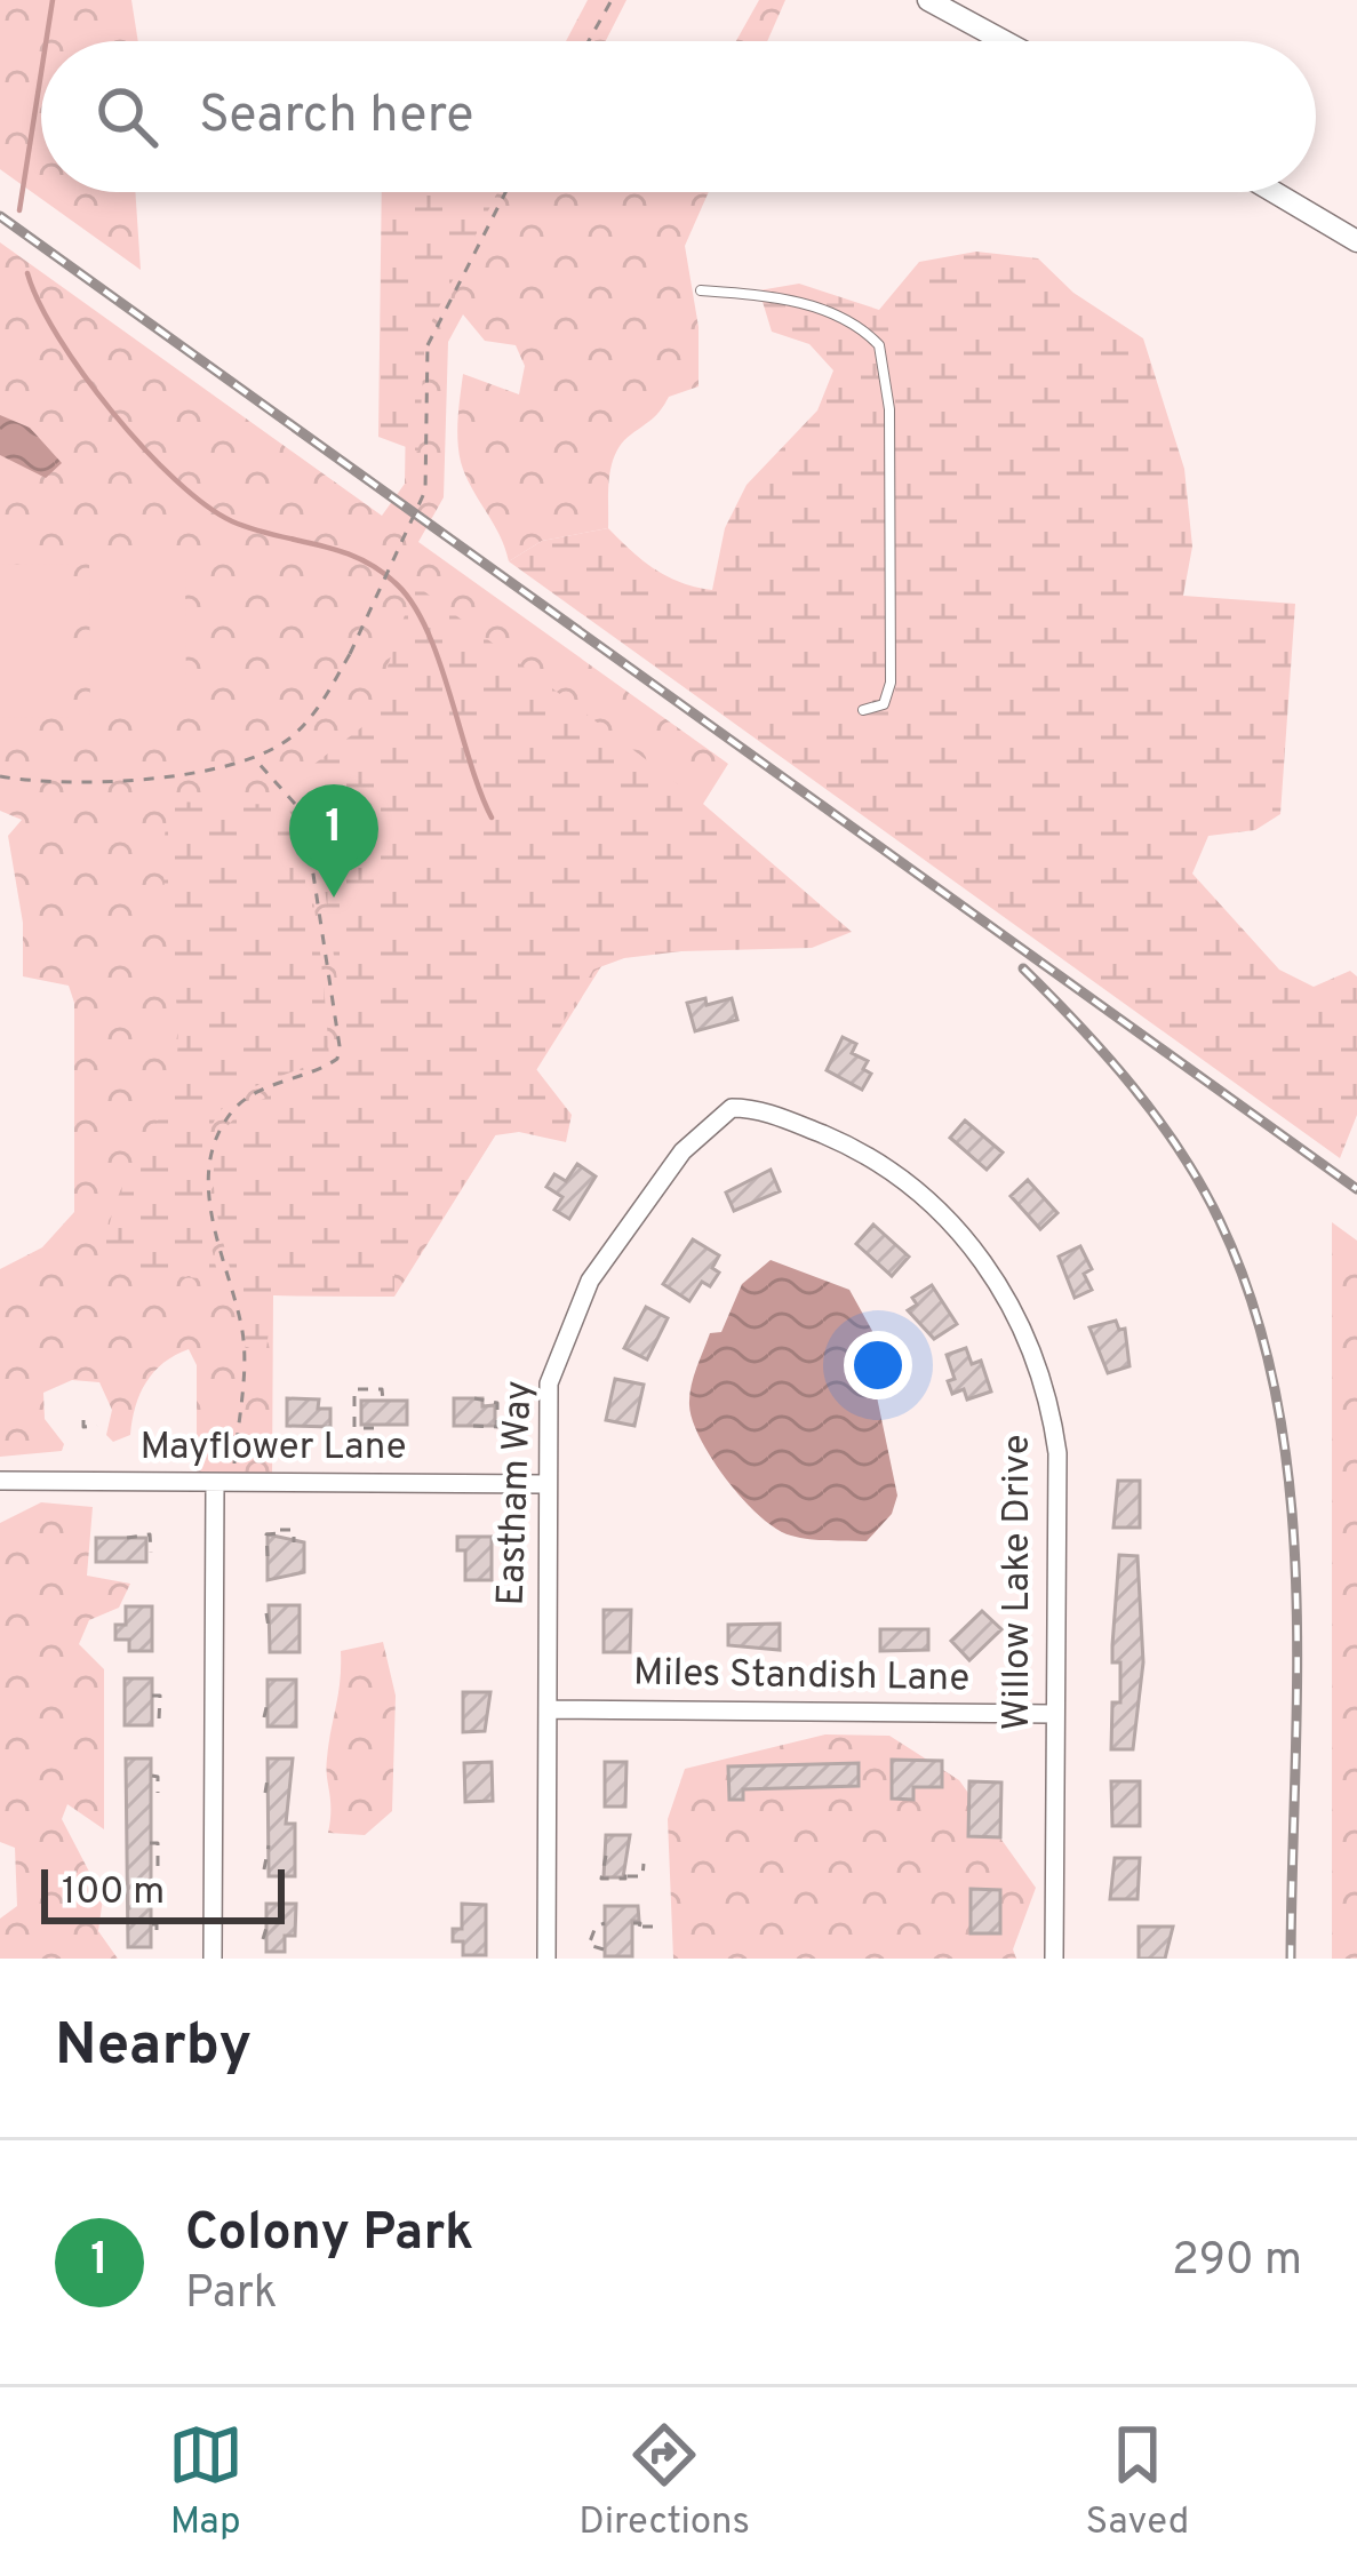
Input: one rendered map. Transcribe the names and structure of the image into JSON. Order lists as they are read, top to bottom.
{
  "streets": {
    "street": [
      "Mayflower Lane",
      "Eastham Way",
      "Willow Lake Drive",
      "Miles Standish Lane"
    ]
  },
  "crossings": [
    ["Mayflower Lane", "Eastham Way"],
    ["Eastham Way", "Willow Lake Drive"],
    ["Eastham Way", "Miles Standish Lane"],
    ["Willow Lake Drive", "Miles Standish Lane"]
  ],
  "scale_bar": "100 m",
  "page": {
    "search": "Search here",
    "pins": "1",
    "scale": "100 m",
    "heading": "Nearby",
    "list": [
      {
        "mark": "1",
        "name": "Colony Park",
        "note": "Park",
        "value": "290 m"
      }
    ],
    "nav": ["Map", "Directions", "Saved"]
  }
}
